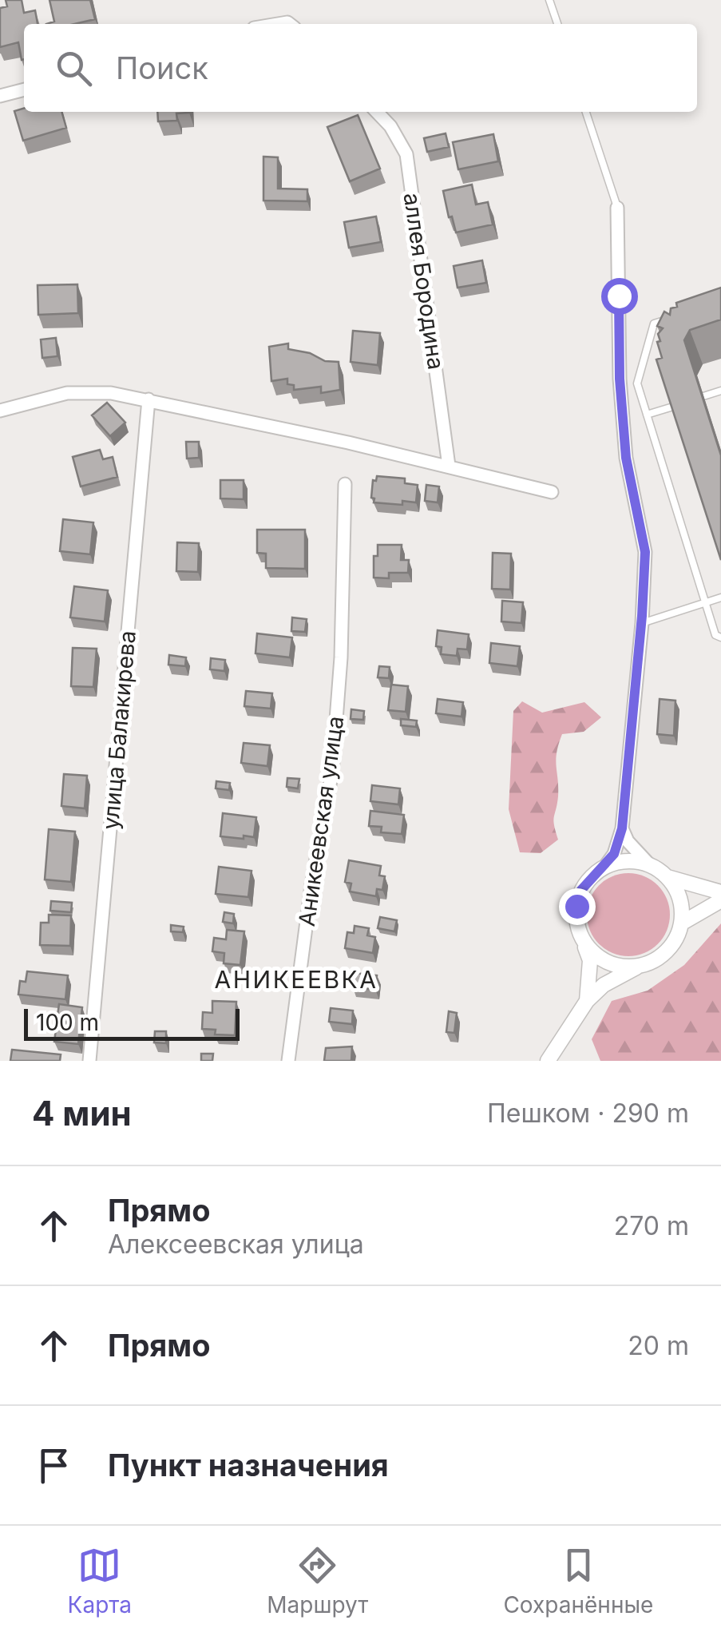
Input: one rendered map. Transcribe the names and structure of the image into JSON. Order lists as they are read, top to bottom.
{
  "streets": {
    "street": ["аллея Бородина", "улица Балакирева", "Аникеевская улица"]
  },
  "districts": ["АНИКЕЕВКА"],
  "scale_bar": "100 m",
  "page": {
    "search": "Поиск",
    "scale": "100 m",
    "heading": ["4 мин", "Пешком · 290 m"],
    "list": [
      ["Прямо", "Алексеевская улица", "270 m"],
      ["Прямо", "20 m"],
      "Пункт назначения"
    ],
    "nav": ["Карта", "Маршрут", "Сохранённые"]
  }
}
